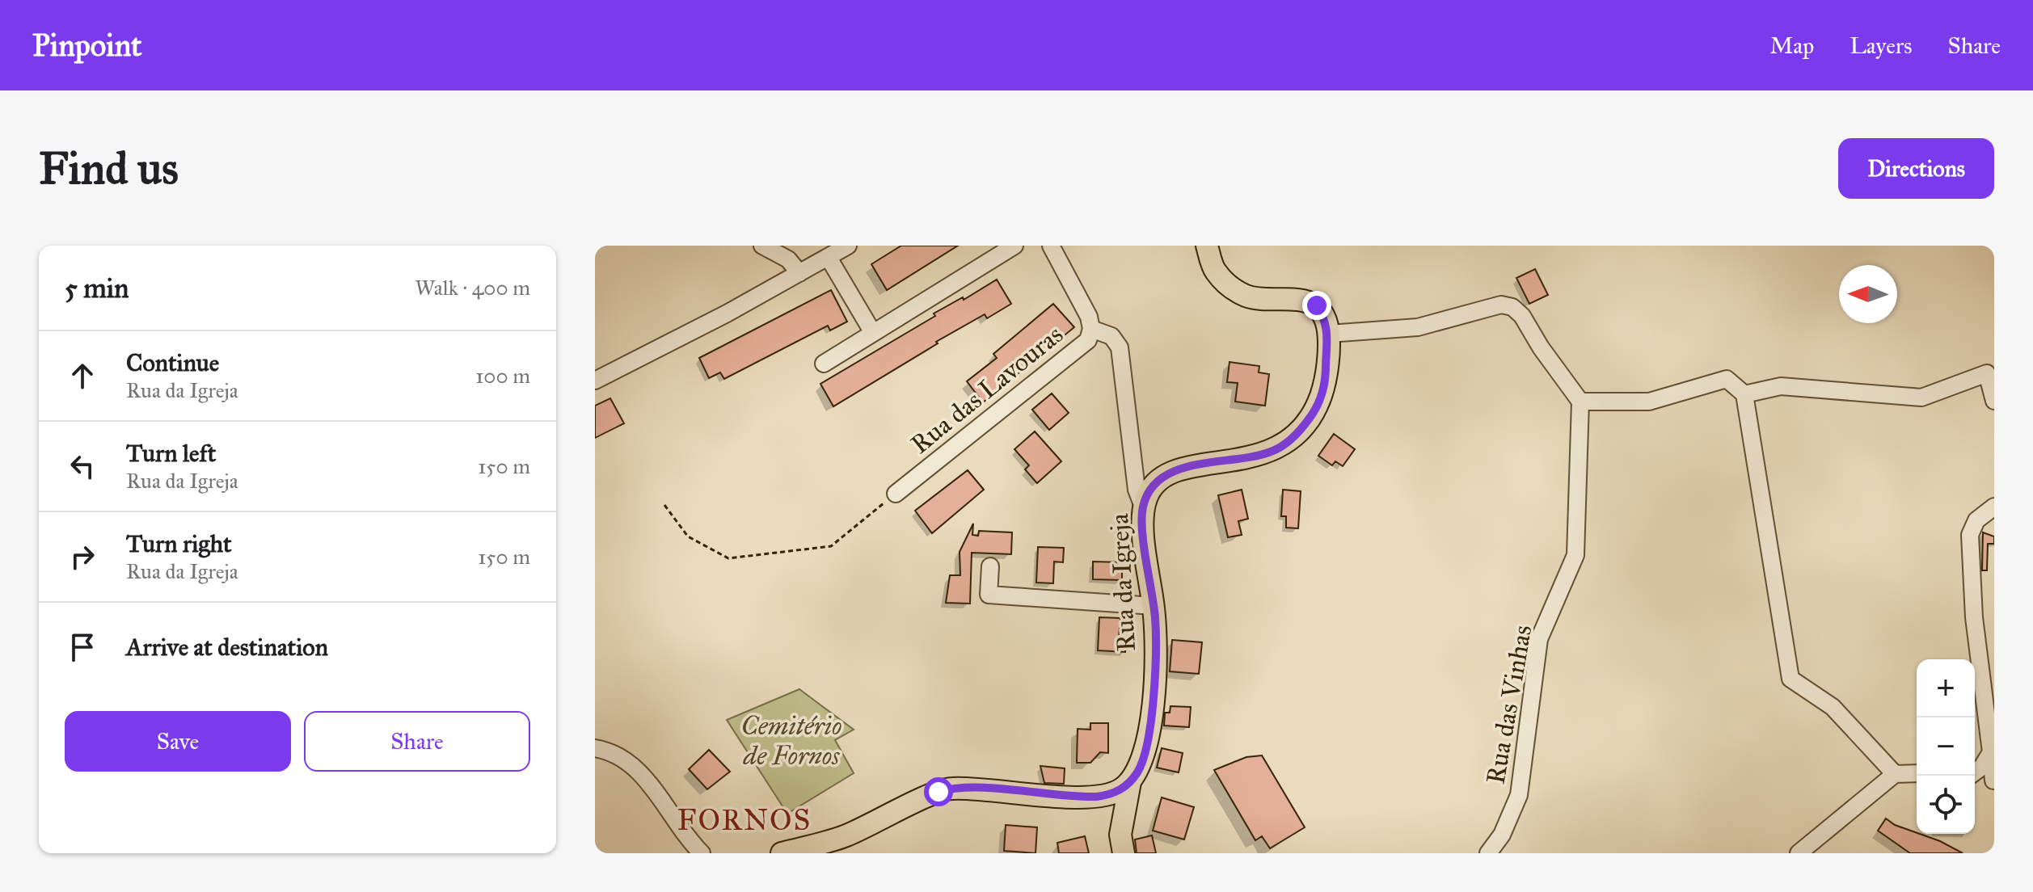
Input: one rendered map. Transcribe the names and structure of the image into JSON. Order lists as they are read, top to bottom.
{
  "streets": {
    "main road": ["Rua da Igreja"],
    "street": ["Rua das Lavouras", "Rua das Vinhas"]
  },
  "districts": ["FORNOS"],
  "parks": ["Cemitério de Fornos"],
  "north": "left",
  "page": {
    "header": "Pinpoint",
    "nav": ["Map", "Layers", "Share"],
    "buttons": [
      "Directions",
      ["Save", "Share"]
    ],
    "title": "Find us",
    "heading": ["5 min", "Walk · 400 m"],
    "list": [
      ["Continue", "Rua da Igreja", "100 m"],
      ["Turn left", "Rua da Igreja", "150 m"],
      ["Turn right", "Rua da Igreja", "150 m"],
      "Arrive at destination"
    ],
    "map_buttons": ["+", "−"]
  }
}
